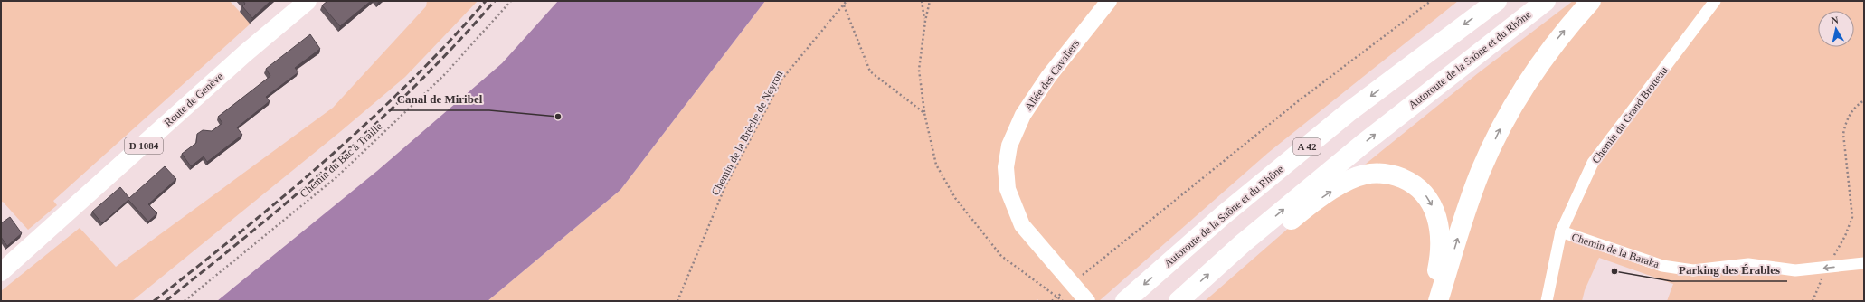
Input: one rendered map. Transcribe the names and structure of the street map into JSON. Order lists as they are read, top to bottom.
{
  "streets": {
    "highway": ["Autoroute de la Saône et du Rhône", "A 42"],
    "main road": ["Route de Genève", "D 1084"],
    "street": ["Allée des Cavaliers", "Chemin du Grand Brotteau", "Chemin de la Baraka"],
    "path": ["Chemin de la Brèche de Neyron", "Chemin du Bac à Traille"]
  },
  "crossings": [
    ["Chemin du Grand Brotteau", "Chemin de la Baraka"]
  ],
  "places": ["Canal de Miribel", "Parking des Érables"],
  "north": "top"
}
